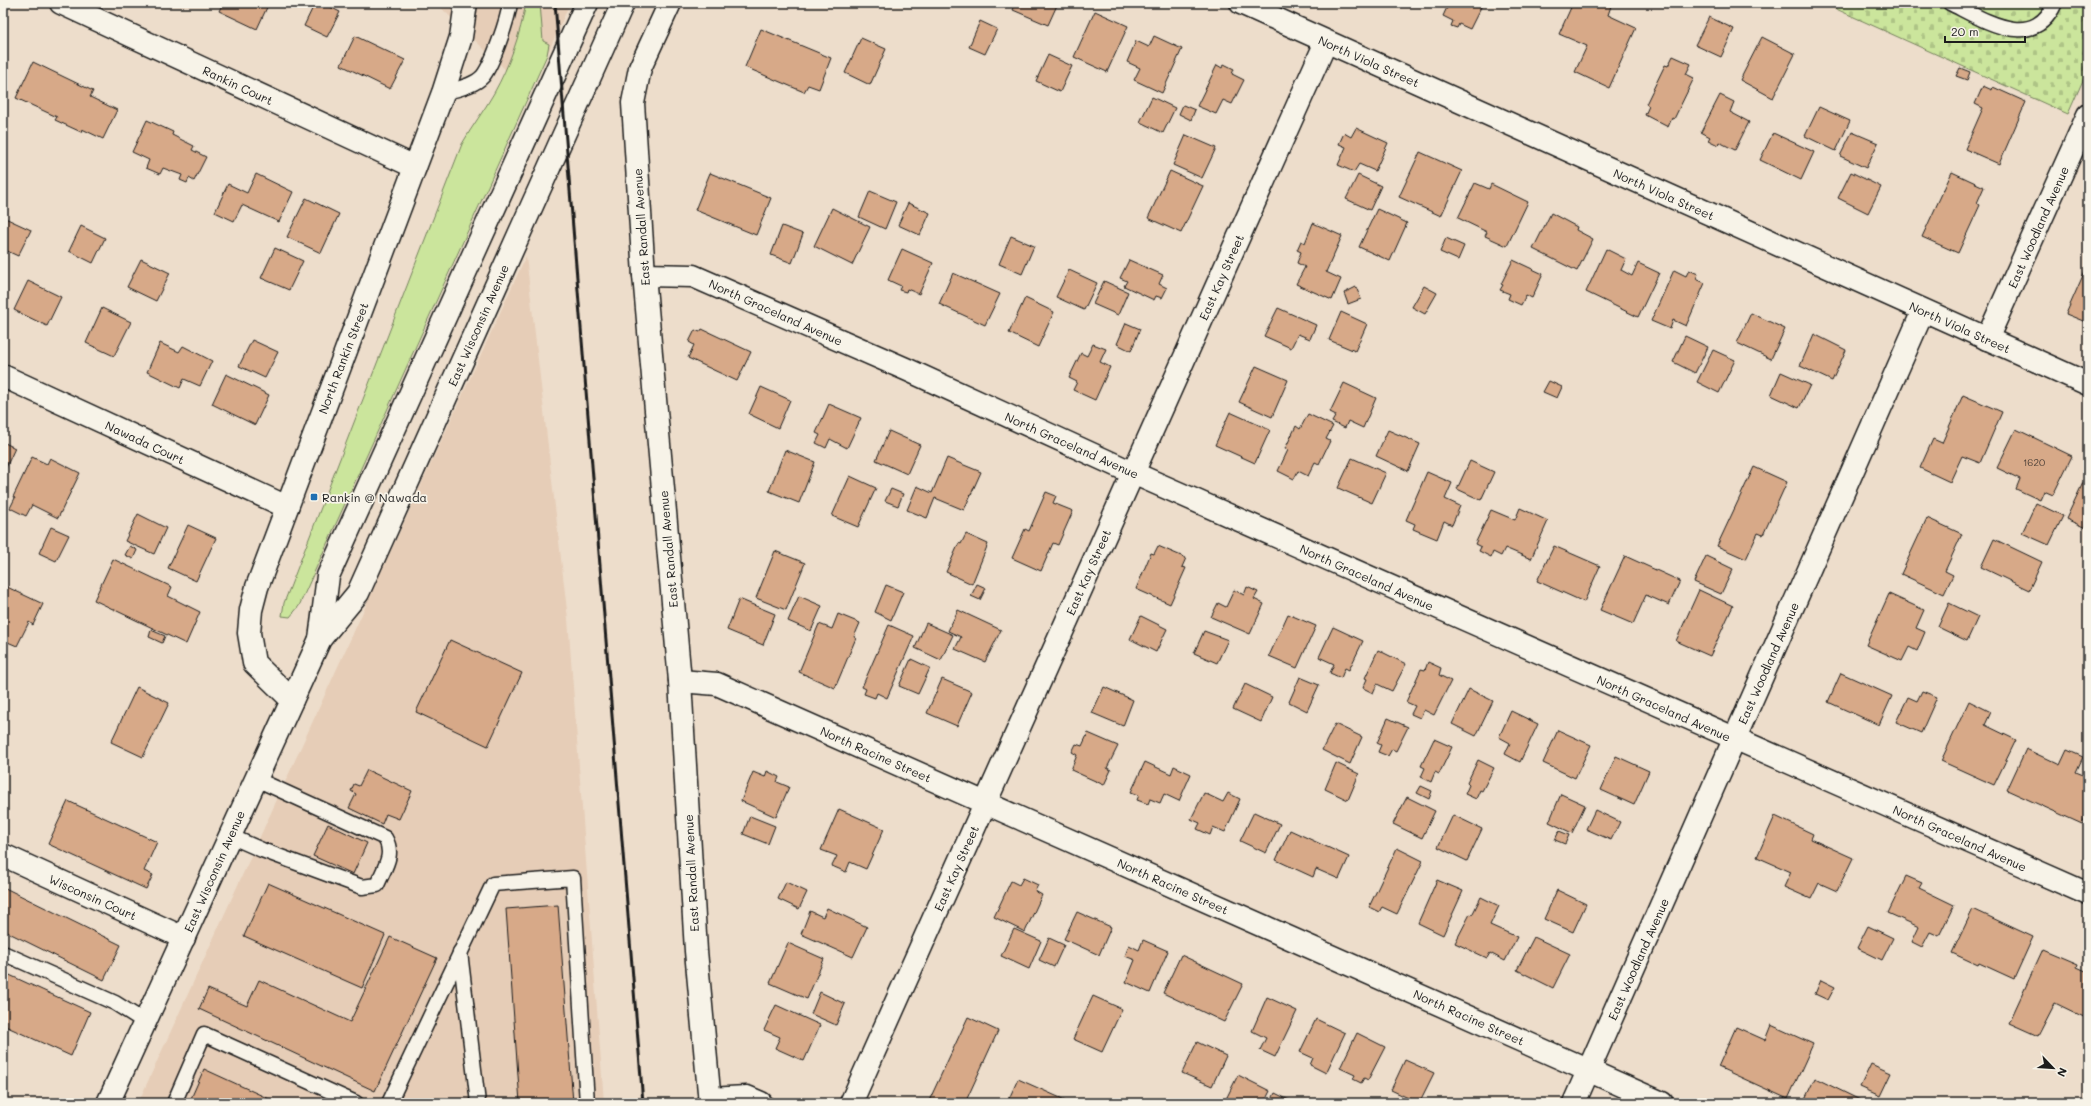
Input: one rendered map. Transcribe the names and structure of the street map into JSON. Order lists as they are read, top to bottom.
{
  "streets": {
    "street": [
      "North Viola Street",
      "Rankin Court",
      "East Randall Avenue",
      "East Woodland Avenue",
      "East Kay Street",
      "North Graceland Avenue",
      "East Wisconsin Avenue",
      "North Rankin Street",
      "Nawada Court",
      "North Racine Street",
      "Wisconsin Court"
    ]
  },
  "crossings": [
    ["North Viola Street", "East Woodland Avenue"],
    ["North Viola Street", "East Kay Street"],
    ["Rankin Court", "North Rankin Street"],
    ["East Randall Avenue", "North Graceland Avenue"],
    ["East Randall Avenue", "North Racine Street"],
    ["East Woodland Avenue", "North Graceland Avenue"],
    ["East Woodland Avenue", "North Racine Street"],
    ["East Kay Street", "North Graceland Avenue"],
    ["East Kay Street", "North Racine Street"],
    ["East Wisconsin Avenue", "North Rankin Street"],
    ["East Wisconsin Avenue", "Wisconsin Court"],
    ["North Rankin Street", "Nawada Court"]
  ],
  "places": {
    "transit": ["Rankin @ Nawada"]
  },
  "house_numbers": ["1620"],
  "scale_bar": "20 m",
  "north": "bottom right"
}
